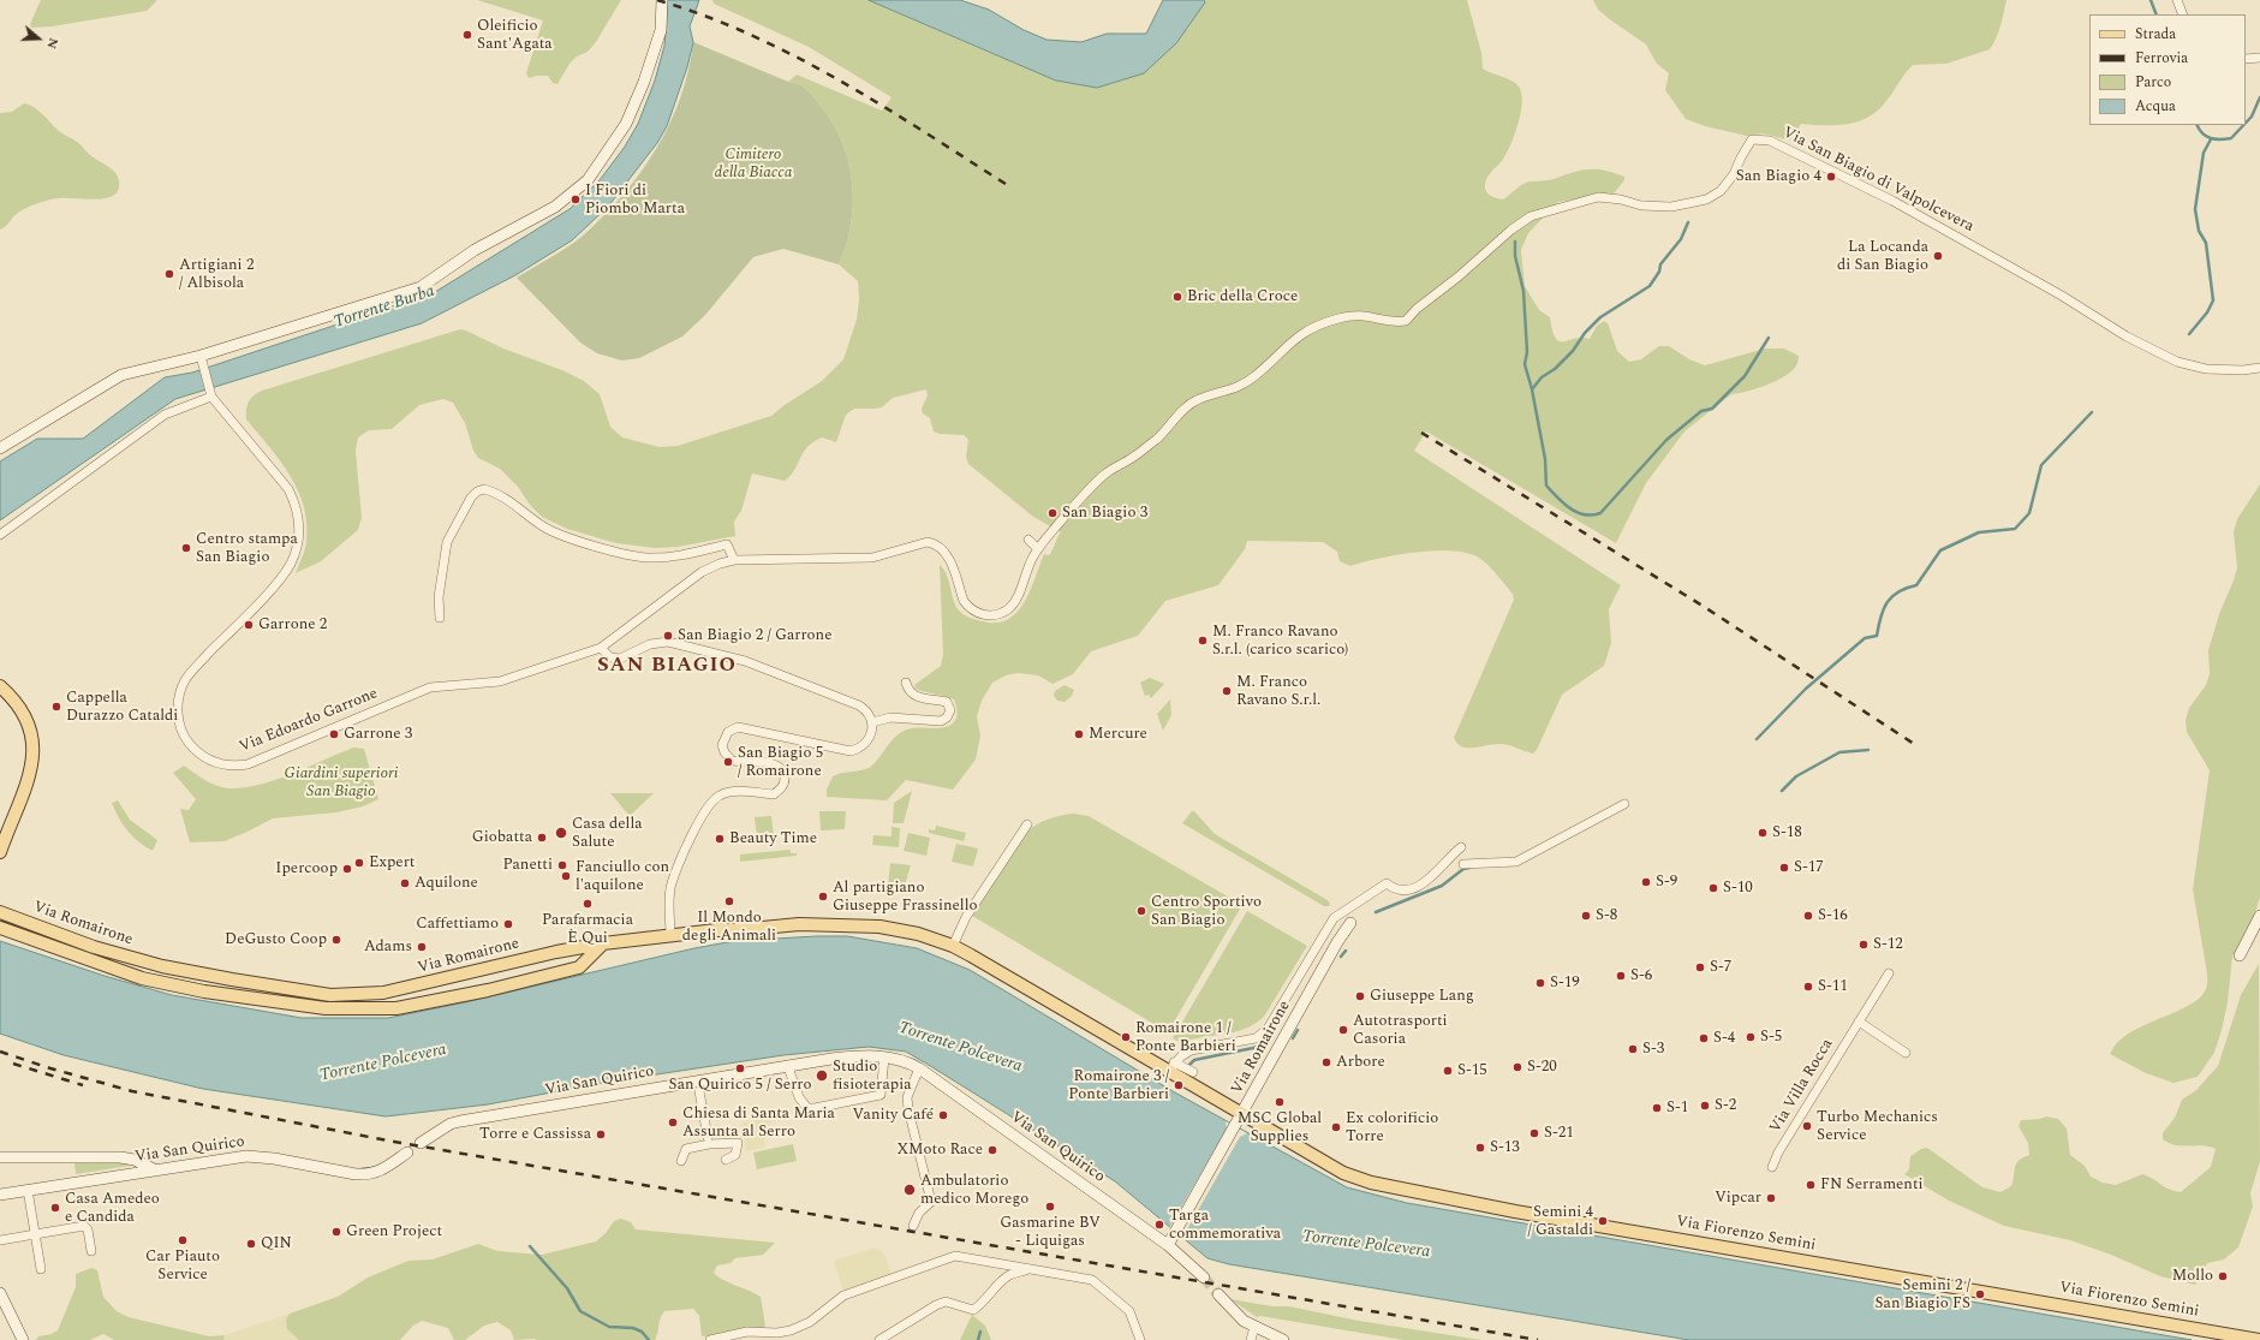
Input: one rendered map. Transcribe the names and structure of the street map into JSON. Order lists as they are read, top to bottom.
{
  "streets": {
    "main road": ["Via Romairone", "Via San Quirico", "Via Fiorenzo Semini"],
    "street": ["Via San Biagio di Valpolcevera", "Via Edoardo Garrone", "Via Villa Rocca"]
  },
  "crossings": [
    ["Via San Biagio di Valpolcevera", "Via Edoardo Garrone"],
    ["Via Romairone", "Via Fiorenzo Semini"]
  ],
  "districts": ["SAN BIAGIO"],
  "water": ["Torrente Burba", "Torrente Polcevera"],
  "parks": ["Cimitero della Biacca", "Giardini superiori San Biagio"],
  "places": [
    "Oleificio Sant'Agata",
    "San Biagio 4",
    "I Fiori di Piombo Marta",
    "La Locanda di San Biagio",
    "Artigiani 2 / Albisola",
    "Bric della Croce",
    "San Biagio 3",
    "Centro stampa San Biagio",
    "Garrone 2",
    "San Biagio 2 / Garrone",
    "M. Franco Ravano S.r.l. (carico scarico)",
    "M. Franco Ravano S.r.l.",
    "Cappella Durazzo Cataldi",
    "Garrone 3",
    "Mercure",
    "San Biagio 5 / Romairone",
    "Casa della Salute",
    "S-18",
    "Giobatta",
    "Beauty Time",
    "Expert",
    "Panetti",
    "S-17",
    "Ipercoop",
    "Fanciullo con l'aquilone",
    "S-9",
    "Aquilone",
    "S-10",
    "Al partigiano Giuseppe Frassinello",
    "Il Mondo degli Animali",
    "Parafarmacia È Qui",
    "Centro Sportivo San Biagio",
    "S-8",
    "S-16",
    "Caffettiamo",
    "DeGusto Coop",
    "S-12",
    "Adams",
    "S-7",
    "S-6",
    "S-19",
    "S-11",
    "Giuseppe Lang",
    "Autotrasporti Casoria",
    "Romairone 1 / Ponte Barbieri",
    "S-5",
    "S-4",
    "S-3",
    "Arbore",
    "S-20",
    "San Quirico 5 / Serro",
    "S-15",
    "Studio fisioterapia",
    "Romairone 3 / Ponte Barbieri",
    "MSC Global Supplies",
    "S-2",
    "S-1",
    "Vanity Café",
    "Chiesa di Santa Maria Assunta al Serro",
    "Turbo Mechanics Service",
    "Ex colorificio Torre",
    "S-21",
    "Torre e Cassissa",
    "S-13",
    "XMoto Race",
    "FN Serramenti",
    "Ambulatorio medico Morego",
    "Vipcar",
    "Gasmarine BV - Liquigas",
    "Casa Amedeo e Candida",
    "Semini 4 / Gastaldi",
    "Targa commemorativa",
    "Green Project",
    "Car Piauto Service",
    "QIN",
    "Mollo",
    "Semini 2 / San Biagio FS"
  ],
  "legend": [
    "Strada",
    "Ferrovia",
    "Parco",
    "Acqua"
  ],
  "north": "right"
}
